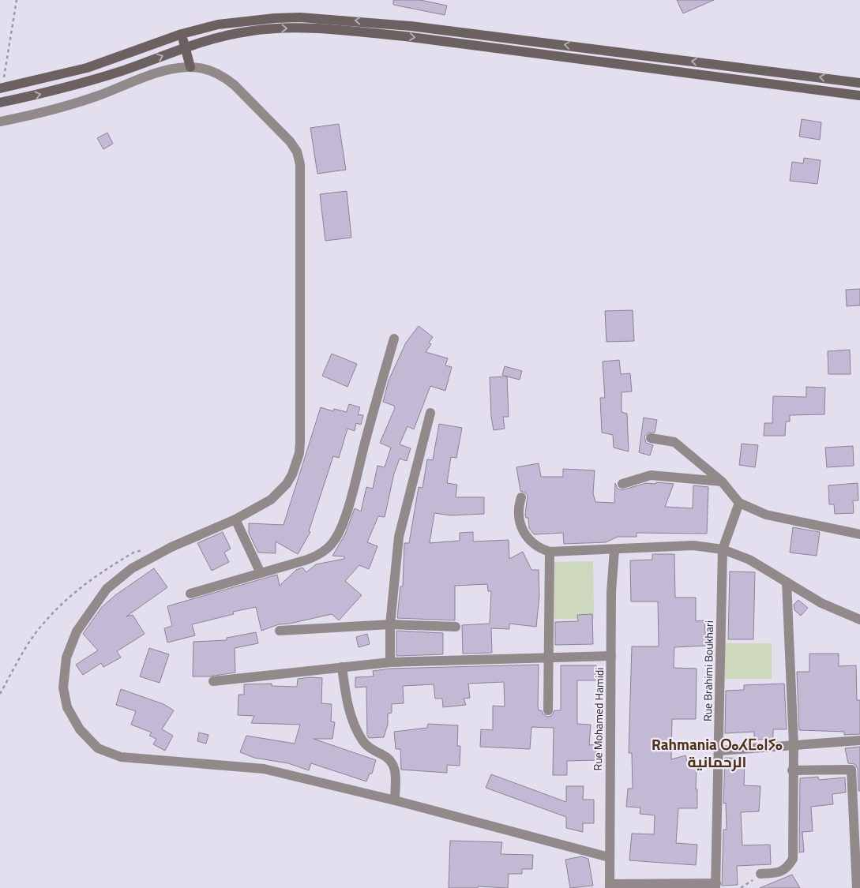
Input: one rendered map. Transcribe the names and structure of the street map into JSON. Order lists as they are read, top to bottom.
{
  "streets": {
    "street": ["Rue Brahimi Boukhari", "Rue Mohamed Hamidi"]
  },
  "districts": ["Rahmania ⵔⴰⵃⵎⴰⵏⵢⴰ الرحمانية"]
}
